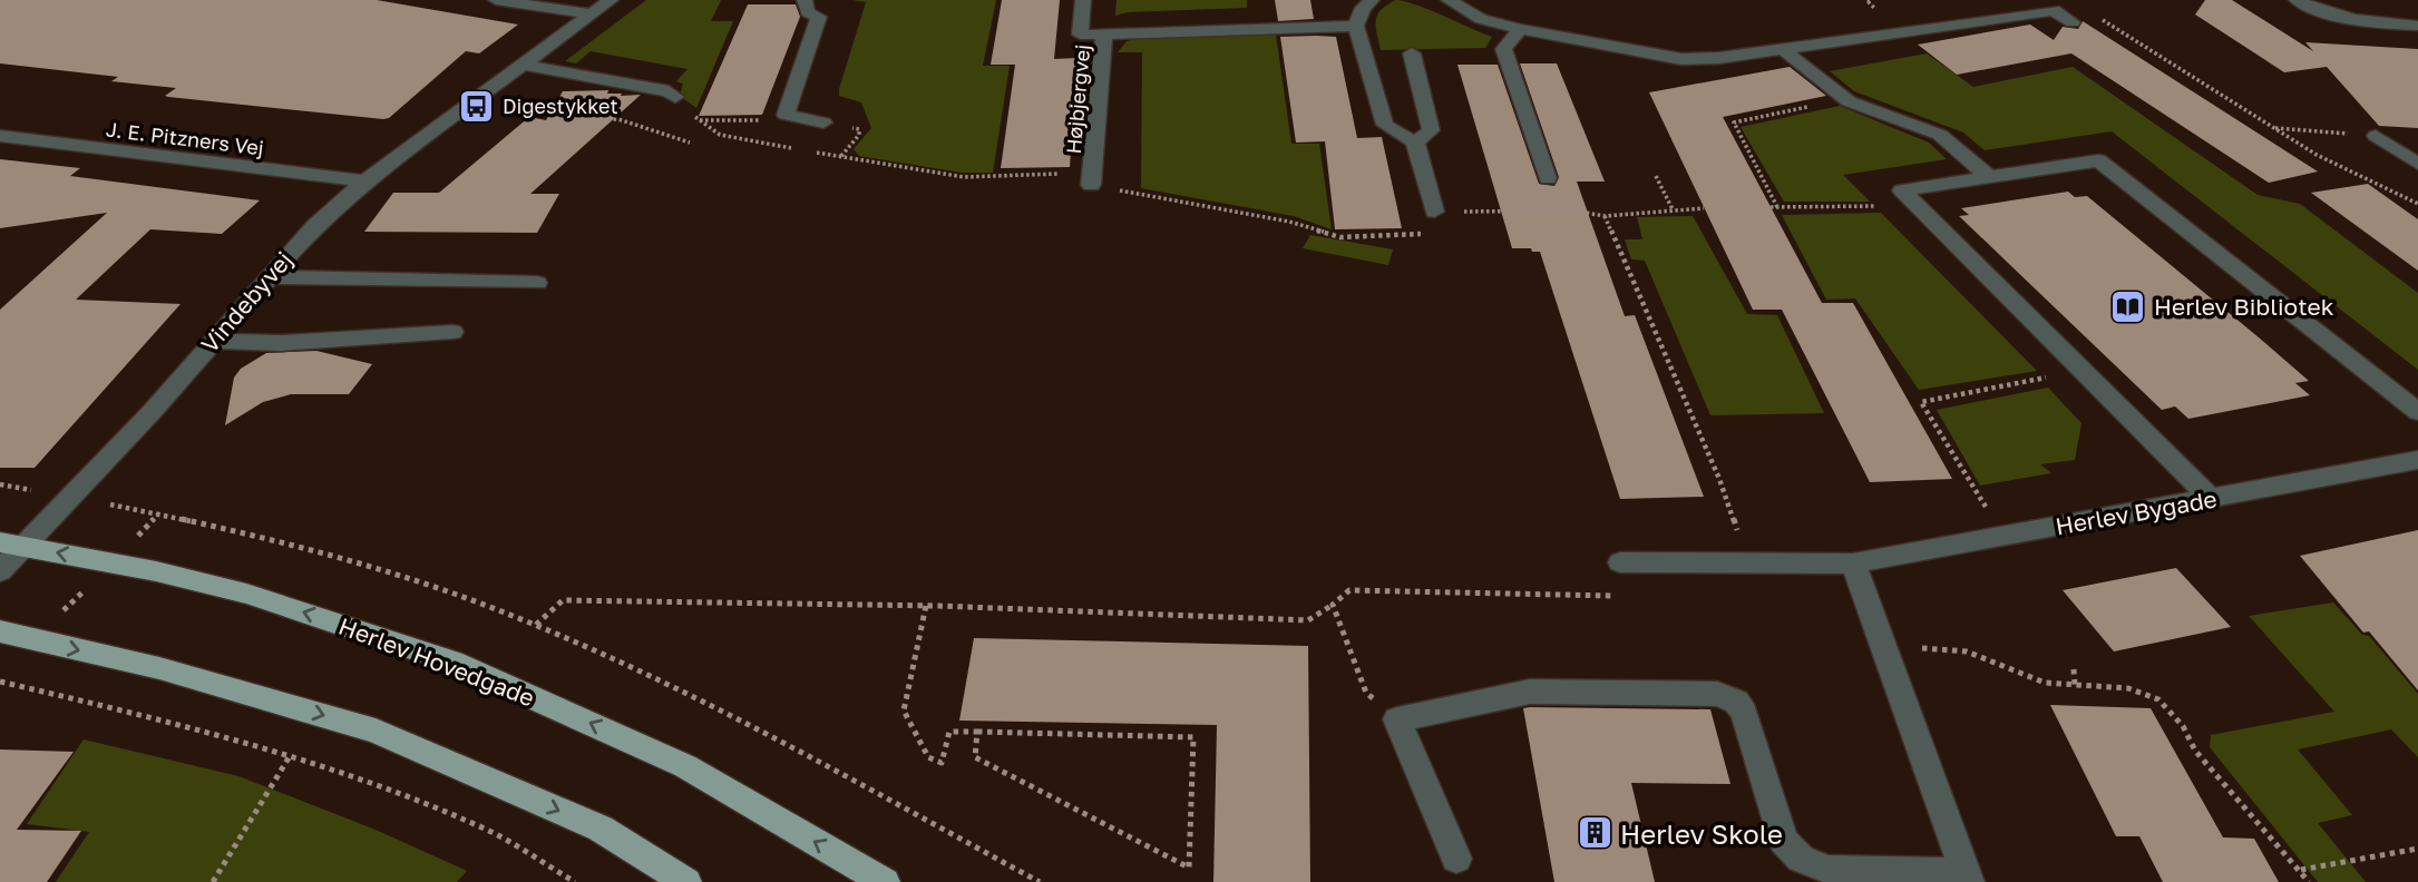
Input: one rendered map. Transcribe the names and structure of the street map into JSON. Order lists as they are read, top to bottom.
{
  "streets": {
    "main road": ["Herlev Hovedgade"],
    "street": [
      "Højbjergvej",
      "J. E. Pitzners Vej",
      "Vindebyvej",
      "Herlev Bygade"
    ]
  },
  "crossings": [
    ["J. E. Pitzners Vej", "Vindebyvej"],
    ["Vindebyvej", "Herlev Hovedgade"]
  ],
  "places": {
    "bus stop": ["Digestykket"],
    "library": ["Herlev Bibliotek"],
    "building": ["Herlev Skole"]
  }
}
